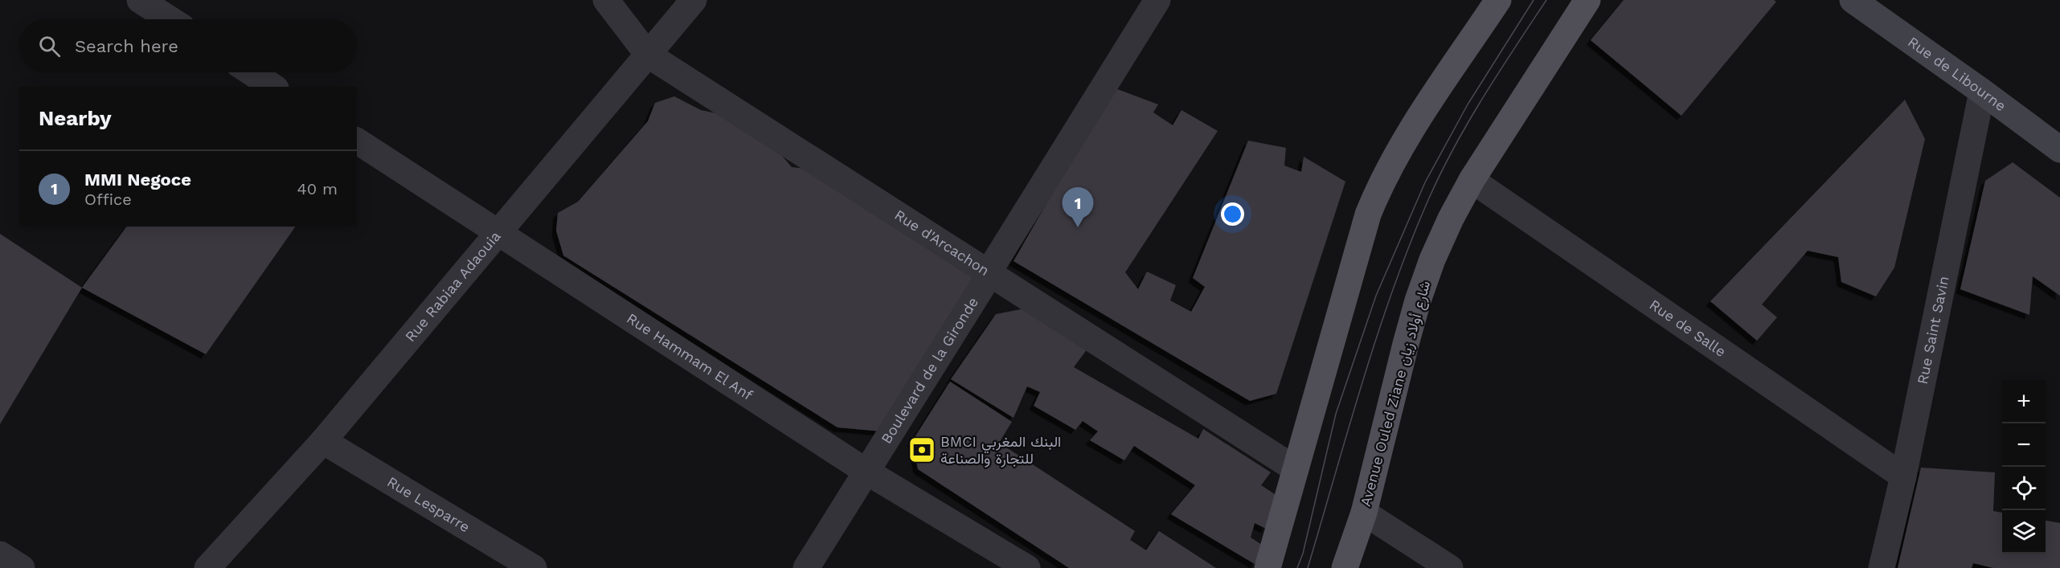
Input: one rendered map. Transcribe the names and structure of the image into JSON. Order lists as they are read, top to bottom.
{
  "streets": {
    "main road": ["Rue de Libourne", "Avenue Ouled Ziane شارع أولاد زيان"],
    "street": [
      "Rue d'Arcachon",
      "Rue Rabiaa Adaouia",
      "Rue de Salle",
      "Rue Saint Savin",
      "Rue Hammam El Anf",
      "Boulevard de la Gironde",
      "Rue Lesparre"
    ]
  },
  "crossings": [
    ["Rue de Libourne", "Rue Saint Savin"],
    ["Rue d'Arcachon", "Rue Rabiaa Adaouia"],
    ["Rue d'Arcachon", "Boulevard de la Gironde"],
    ["Rue Rabiaa Adaouia", "Rue Hammam El Anf"],
    ["Rue Rabiaa Adaouia", "Rue Lesparre"],
    ["Rue de Salle", "Rue Saint Savin"],
    ["Rue de Salle", "Avenue Ouled Ziane شارع أولاد زيان"],
    ["Rue Hammam El Anf", "Boulevard de la Gironde"]
  ],
  "places": {
    "bank": ["BMCI البنك المغربي للتجارة والصناعة"]
  },
  "page": {
    "search": "Search here",
    "heading": "Nearby",
    "list": [
      {
        "mark": "1",
        "name": "MMI Negoce",
        "note": "Office",
        "value": "40 m"
      }
    ],
    "pins": "1",
    "map_buttons": ["+", "−"]
  }
}
